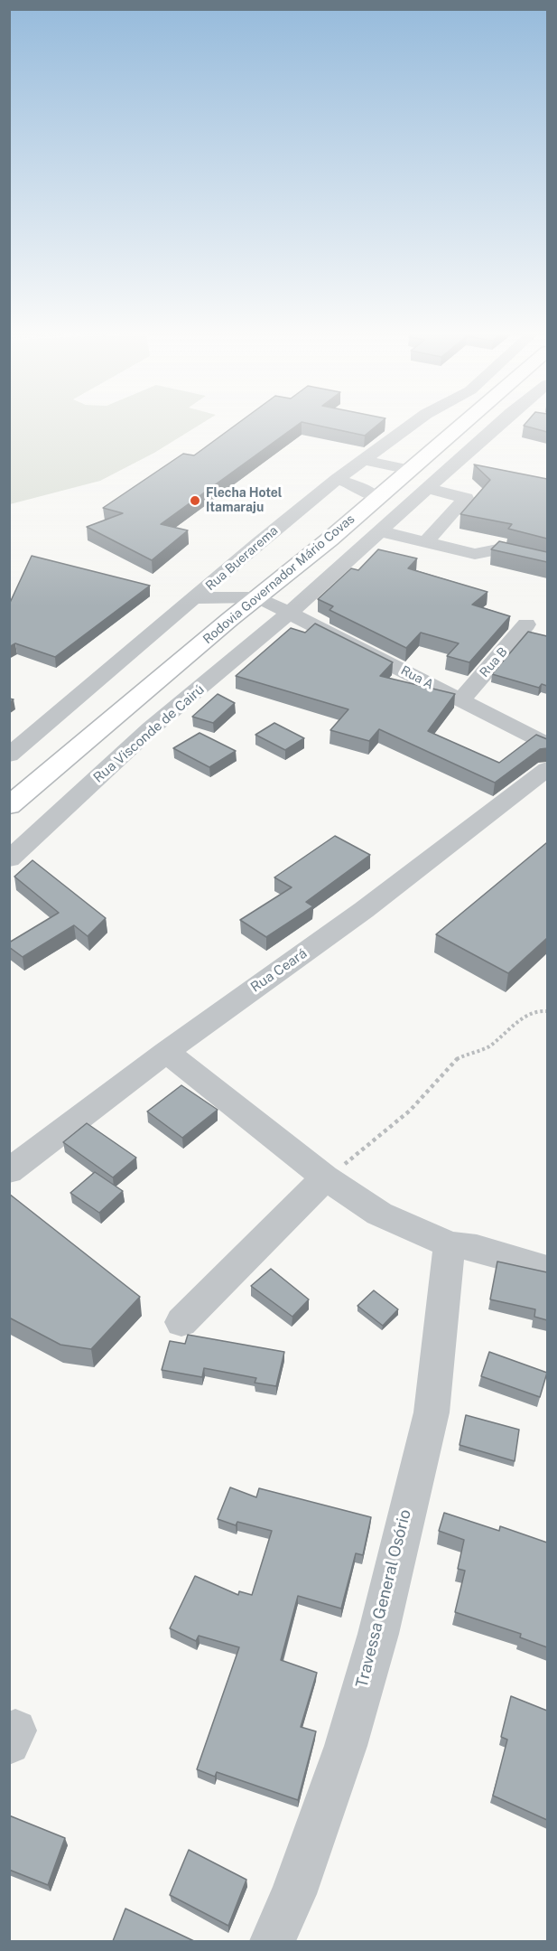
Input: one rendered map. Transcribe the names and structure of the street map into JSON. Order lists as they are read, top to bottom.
{
  "streets": {
    "highway": ["Rodovia Governador Mário Covas"],
    "street": [
      "Rua Buerarema",
      "Rua B",
      "Rua A",
      "Rua Visconde de Cairú",
      "Rua Ceará",
      "Travessa General Osório"
    ]
  },
  "crossings": [
    ["Rodovia Governador Mário Covas", "Rua A"],
    ["Rua B", "Rua A"],
    ["Rua A", "Rua Visconde de Cairú"]
  ],
  "places": ["Flecha Hotel Itamaraju"]
}
